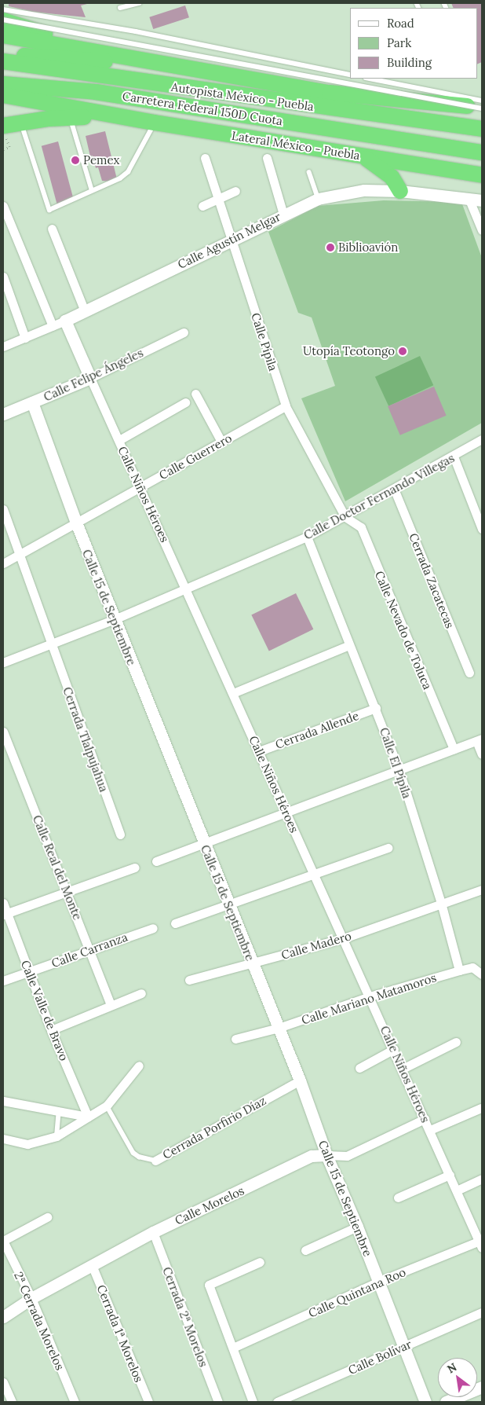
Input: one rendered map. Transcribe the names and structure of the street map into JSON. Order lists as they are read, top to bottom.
{
  "streets": {
    "highway": ["Autopista México - Puebla", "Carretera Federal 150D Cuota", "Lateral México - Puebla"],
    "street": [
      "Calle Agustín Melgar",
      "Calle Pípila",
      "Calle Felipe Ángeles",
      "Calle Guerrero",
      "Calle Niños Héroes",
      "Calle Doctor Fernando Villegas",
      "Cerrada Zacatecas",
      "Calle 15 de Septiembre",
      "Calle Nevado de Toluca",
      "Cerrada Allende",
      "Cerrada Tlalpujahua",
      "Calle El Pípila",
      "Calle Real del Monte",
      "Calle Madero",
      "Calle Carranza",
      "Calle Mariano Matamoros",
      "Calle Valle de Bravo",
      "Cerrada Porfirio Díaz",
      "Calle Morelos",
      "Calle Quintana Roo",
      "Cerrada 2ª Morelos",
      "2ª Cerrada Morelos",
      "Cerrada 1ª Morelos",
      "Calle Bolívar"
    ]
  },
  "crossings": [
    ["Calle Agustín Melgar", "Calle Pípila"],
    ["Calle Agustín Melgar", "Calle Niños Héroes"],
    ["Calle Pípila", "Calle Guerrero"],
    ["Calle Pípila", "Calle Doctor Fernando Villegas"],
    ["Calle Pípila", "Calle Nevado de Toluca"],
    ["Calle Felipe Ángeles", "Calle Niños Héroes"],
    ["Calle Felipe Ángeles", "Calle 15 de Septiembre"],
    ["Calle Guerrero", "Calle Niños Héroes"],
    ["Calle Guerrero", "Calle 15 de Septiembre"],
    ["Calle Guerrero", "Cerrada Tlalpujahua"],
    ["Calle Niños Héroes", "Calle Doctor Fernando Villegas"],
    ["Calle Niños Héroes", "Cerrada Allende"],
    ["Calle Niños Héroes", "Calle Madero"],
    ["Calle Niños Héroes", "Calle Mariano Matamoros"],
    ["Calle Niños Héroes", "Calle Morelos"],
    ["Calle Niños Héroes", "Calle Quintana Roo"],
    ["Calle Doctor Fernando Villegas", "Cerrada Zacatecas"],
    ["Calle Doctor Fernando Villegas", "Calle 15 de Septiembre"],
    ["Calle Doctor Fernando Villegas", "Calle Nevado de Toluca"],
    ["Calle Doctor Fernando Villegas", "Cerrada Tlalpujahua"],
    ["Calle Doctor Fernando Villegas", "Calle El Pípila"],
    ["Calle 15 de Septiembre", "Calle Madero"],
    ["Calle 15 de Septiembre", "Calle Mariano Matamoros"],
    ["Calle 15 de Septiembre", "Cerrada Porfirio Díaz"],
    ["Calle 15 de Septiembre", "Calle Morelos"],
    ["Calle 15 de Septiembre", "Calle Quintana Roo"],
    ["Calle 15 de Septiembre", "Calle Bolívar"],
    ["Cerrada Allende", "Calle El Pípila"],
    ["Calle El Pípila", "Calle Madero"],
    ["Calle El Pípila", "Calle Mariano Matamoros"],
    ["Calle Real del Monte", "Calle Carranza"],
    ["Calle Carranza", "Calle Valle de Bravo"],
    ["Calle Morelos", "Cerrada 2ª Morelos"],
    ["Calle Morelos", "2ª Cerrada Morelos"],
    ["Calle Morelos", "Cerrada 1ª Morelos"]
  ],
  "places": ["Pemex", "Biblioavión", "Utopía Teotongo"],
  "legend": ["Road", "Park", "Building"],
  "north": "top left"
}
